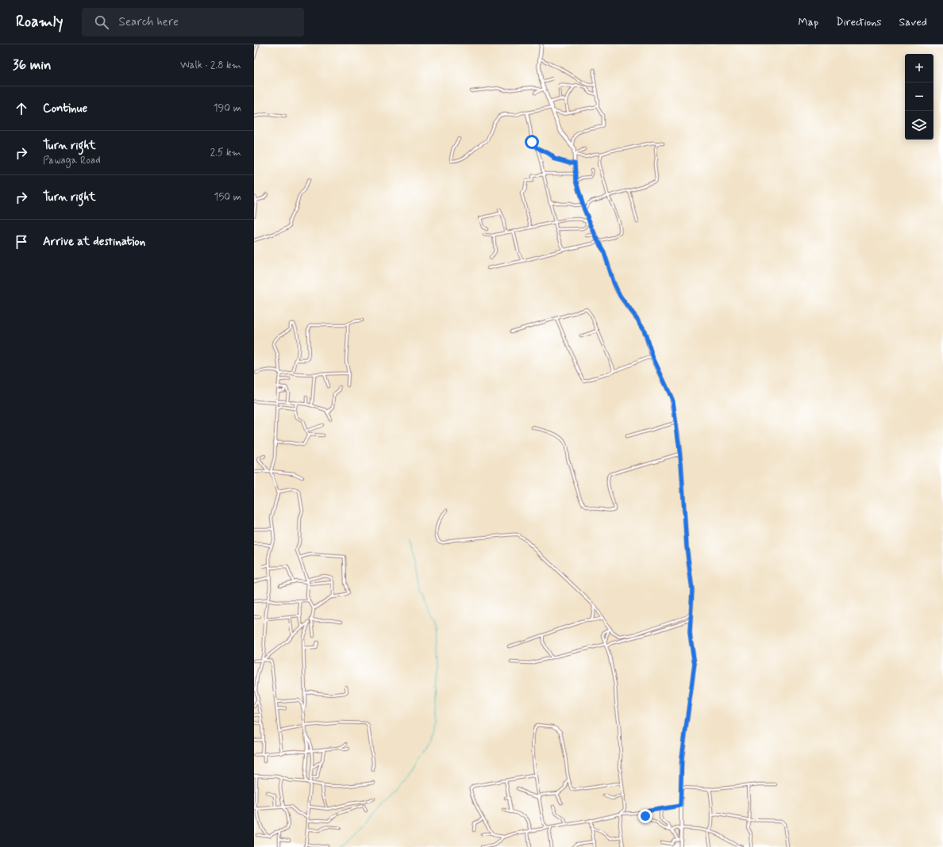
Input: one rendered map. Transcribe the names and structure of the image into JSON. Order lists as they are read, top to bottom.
{
  "page": {
    "header": "Roamly",
    "search": "Search here",
    "nav": ["Map", "Directions", "Saved"],
    "heading": ["36 min", "Walk · 2.8 km"],
    "map_buttons": ["+", "−"],
    "list": [
      ["Continue", "190 m"],
      ["Turn right", "Pawaga Road", "2.5 km"],
      ["Turn right", "150 m"],
      "Arrive at destination"
    ]
  }
}
